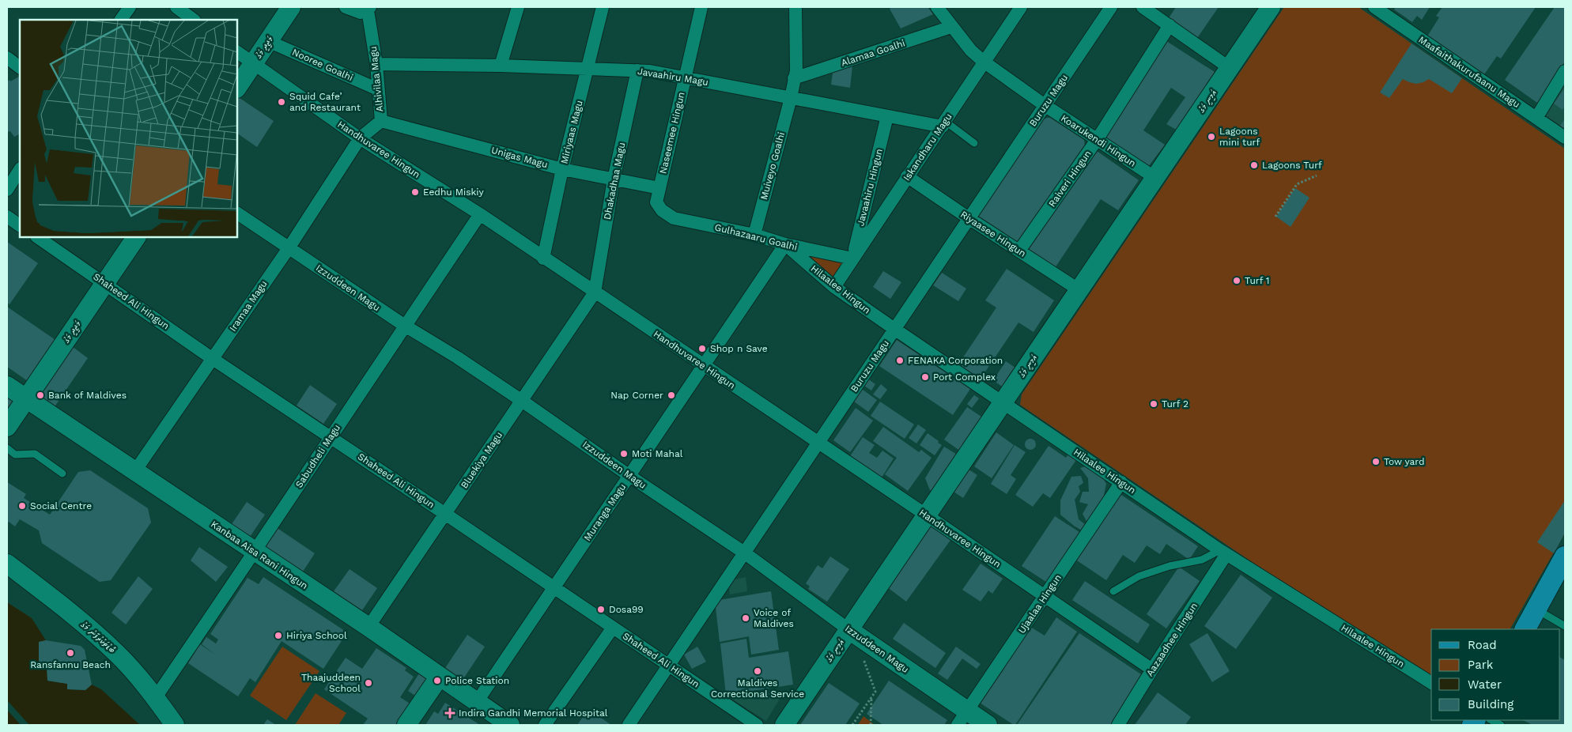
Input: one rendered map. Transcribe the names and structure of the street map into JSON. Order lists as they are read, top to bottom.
{
  "streets": {
    "street": [
      "މަޖީދީ މަގު",
      "Alamaa Goalhi",
      "Nooree Goalhi",
      "Maafaithakurufaanu Magu",
      "Javaahiru Magu",
      "Alhivilaa Magu",
      "Buruzu Magu",
      "އަމީނީ މަގު",
      "Miriyaas Magu",
      "Naseemee Hingun",
      "Koarukendi Hingun",
      "Iskandharu Magu",
      "Handhuvaree Hingun",
      "Unigas Magu",
      "Muiveyo Goalhi",
      "Raiveri Hingun",
      "Dhakadhaa Magu",
      "Javaahiru Hingun",
      "Riyaasee Hingun",
      "Gulhazaaru Goalhi",
      "Izzuddeen Magu",
      "Hilaalee Hingun",
      "Shaheed Ali Hingun",
      "Iramaa Magu",
      "Sabudheli Magu",
      "Bluekiya Magu",
      "Muranga Magu",
      "Kanbaa Aisa Rani Hingun",
      "Ujaalaa Hingun",
      "ބޮޑުތަކުރުފާނު މަގު",
      "Aazaadhee Hingun"
    ]
  },
  "crossings": [
    ["މަޖީދީ މަގު", "Nooree Goalhi"],
    ["މަޖީދީ މަގު", "Handhuvaree Hingun"],
    ["މަޖީދީ މަގު", "Shaheed Ali Hingun"],
    ["މަޖީދީ މަގު", "Kanbaa Aisa Rani Hingun"],
    ["Alamaa Goalhi", "Koarukendi Hingun"],
    ["Alamaa Goalhi", "Muiveyo Goalhi"],
    ["Nooree Goalhi", "Alhivilaa Magu"],
    ["Javaahiru Magu", "Alhivilaa Magu"],
    ["Javaahiru Magu", "Miriyaas Magu"],
    ["Javaahiru Magu", "Naseemee Hingun"],
    ["Javaahiru Magu", "Iskandharu Magu"],
    ["Javaahiru Magu", "Muiveyo Goalhi"],
    ["Javaahiru Magu", "Dhakadhaa Magu"],
    ["Javaahiru Magu", "Javaahiru Hingun"],
    ["Alhivilaa Magu", "Handhuvaree Hingun"],
    ["Alhivilaa Magu", "Unigas Magu"],
    ["Alhivilaa Magu", "Iramaa Magu"],
    ["Buruzu Magu", "Koarukendi Hingun"],
    ["Buruzu Magu", "Handhuvaree Hingun"],
    ["Buruzu Magu", "Riyaasee Hingun"],
    ["Buruzu Magu", "Izzuddeen Magu"],
    ["Buruzu Magu", "Hilaalee Hingun"],
    ["Buruzu Magu", "Shaheed Ali Hingun"],
    ["އަމީނީ މަގު", "Koarukendi Hingun"],
    ["އަމީނީ މަގު", "Handhuvaree Hingun"],
    ["އަމީނީ މަގު", "Riyaasee Hingun"],
    ["އަމީނީ މަގު", "Izzuddeen Magu"],
    ["އަމީނީ މަގު", "Hilaalee Hingun"],
    ["Miriyaas Magu", "Handhuvaree Hingun"],
    ["Miriyaas Magu", "Unigas Magu"],
    ["Naseemee Hingun", "Unigas Magu"],
    ["Naseemee Hingun", "Gulhazaaru Goalhi"],
    ["Koarukendi Hingun", "Iskandharu Magu"],
    ["Koarukendi Hingun", "Raiveri Hingun"],
    ["Iskandharu Magu", "Javaahiru Hingun"],
    ["Iskandharu Magu", "Riyaasee Hingun"],
    ["Iskandharu Magu", "Gulhazaaru Goalhi"],
    ["Iskandharu Magu", "Hilaalee Hingun"],
    ["Handhuvaree Hingun", "Dhakadhaa Magu"],
    ["Handhuvaree Hingun", "Iramaa Magu"],
    ["Handhuvaree Hingun", "Sabudheli Magu"],
    ["Handhuvaree Hingun", "Bluekiya Magu"],
    ["Handhuvaree Hingun", "Muranga Magu"],
    ["Handhuvaree Hingun", "Ujaalaa Hingun"],
    ["Handhuvaree Hingun", "Aazaadhee Hingun"],
    ["Unigas Magu", "Dhakadhaa Magu"],
    ["Muiveyo Goalhi", "Gulhazaaru Goalhi"],
    ["Raiveri Hingun", "Riyaasee Hingun"],
    ["Dhakadhaa Magu", "Bluekiya Magu"],
    ["Javaahiru Hingun", "Gulhazaaru Goalhi"],
    ["Gulhazaaru Goalhi", "Hilaalee Hingun"],
    ["Gulhazaaru Goalhi", "Muranga Magu"],
    ["Izzuddeen Magu", "Iramaa Magu"],
    ["Izzuddeen Magu", "Sabudheli Magu"],
    ["Izzuddeen Magu", "Bluekiya Magu"],
    ["Izzuddeen Magu", "Muranga Magu"],
    ["Izzuddeen Magu", "Ujaalaa Hingun"],
    ["Hilaalee Hingun", "Muranga Magu"],
    ["Hilaalee Hingun", "Ujaalaa Hingun"],
    ["Hilaalee Hingun", "Aazaadhee Hingun"],
    ["Shaheed Ali Hingun", "Iramaa Magu"],
    ["Shaheed Ali Hingun", "Sabudheli Magu"],
    ["Shaheed Ali Hingun", "Bluekiya Magu"],
    ["Shaheed Ali Hingun", "Muranga Magu"],
    ["Iramaa Magu", "Kanbaa Aisa Rani Hingun"],
    ["Sabudheli Magu", "Kanbaa Aisa Rani Hingun"],
    ["Sabudheli Magu", "ބޮޑުތަކުރުފާނު މަގު"],
    ["Bluekiya Magu", "Kanbaa Aisa Rani Hingun"],
    ["Muranga Magu", "Kanbaa Aisa Rani Hingun"]
  ],
  "places": {
    "other": [
      "Squid Cafe’ and Restaurant",
      "Lagoons mini turf",
      "Lagoons Turf",
      "Eedhu Miskiy",
      "Turf 1",
      "Shop n Save",
      "FENAKA Corporation",
      "Port Complex",
      "Bank of Maldives",
      "Nap Corner",
      "Turf 2",
      "Moti Mahal",
      "Tow yard",
      "Social Centre",
      "Dosa99",
      "Voice of Maldives",
      "Hiriya School",
      "Ransfannu Beach",
      "Maldives Correctional Service",
      "Police Station",
      "Thaajuddeen School"
    ],
    "health": ["Indira Gandhi Memorial Hospital"]
  },
  "legend": [
    "Road",
    "Park",
    "Water",
    "Building"
  ]
}
